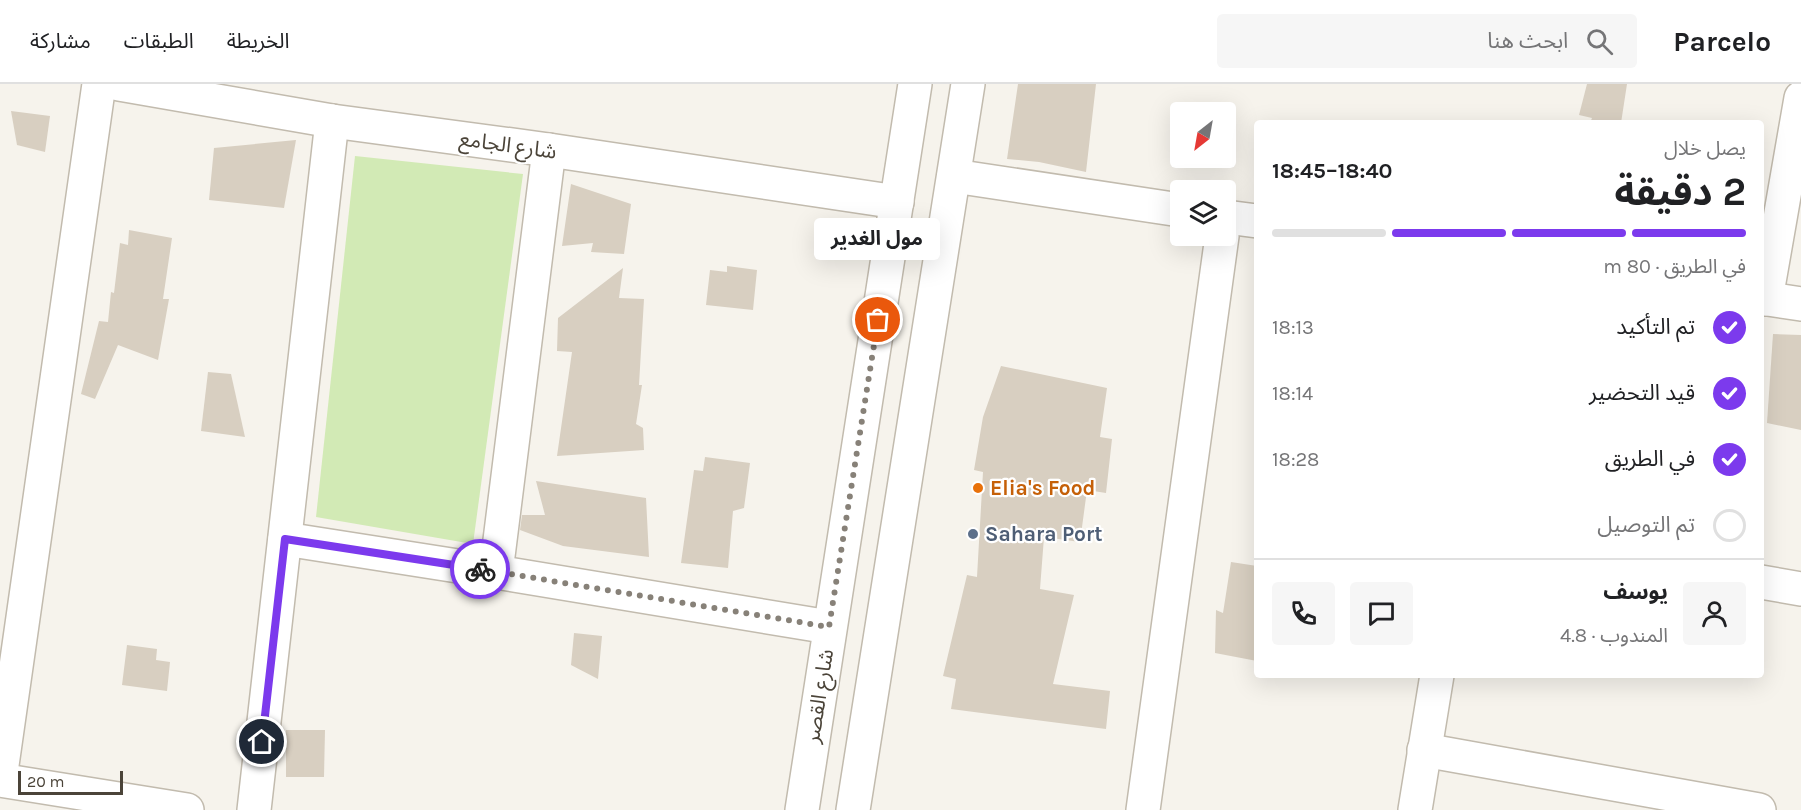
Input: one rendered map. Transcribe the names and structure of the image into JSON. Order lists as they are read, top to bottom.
{
  "streets": {
    "street": ["شارع الجامع", "شارع القصر"]
  },
  "crossings": [
    ["شارع الجامع", "شارع القصر"]
  ],
  "places": ["مول الغدير", "Elia's Food", "Sahara Port"],
  "scale_bar": "20 m",
  "north": "bottom left",
  "page": {
    "header": "Parcelo",
    "search": "ابحث هنا",
    "nav": ["الخريطة", "الطبقات", "مشاركة"],
    "heading": ["2 دقيقة", "يصل خلال", "18:40–18:45"],
    "panel": ["يوسف", "المندوب · 4.8"],
    "bubble": "مول الغدير",
    "bar": "في الطريق · 80 m",
    "list": [
      ["تم التأكيد", "18:13"],
      ["قيد التحضير", "18:14"],
      ["في الطريق", "18:28"],
      "تم التوصيل"
    ],
    "scale": "20 m"
  }
}
